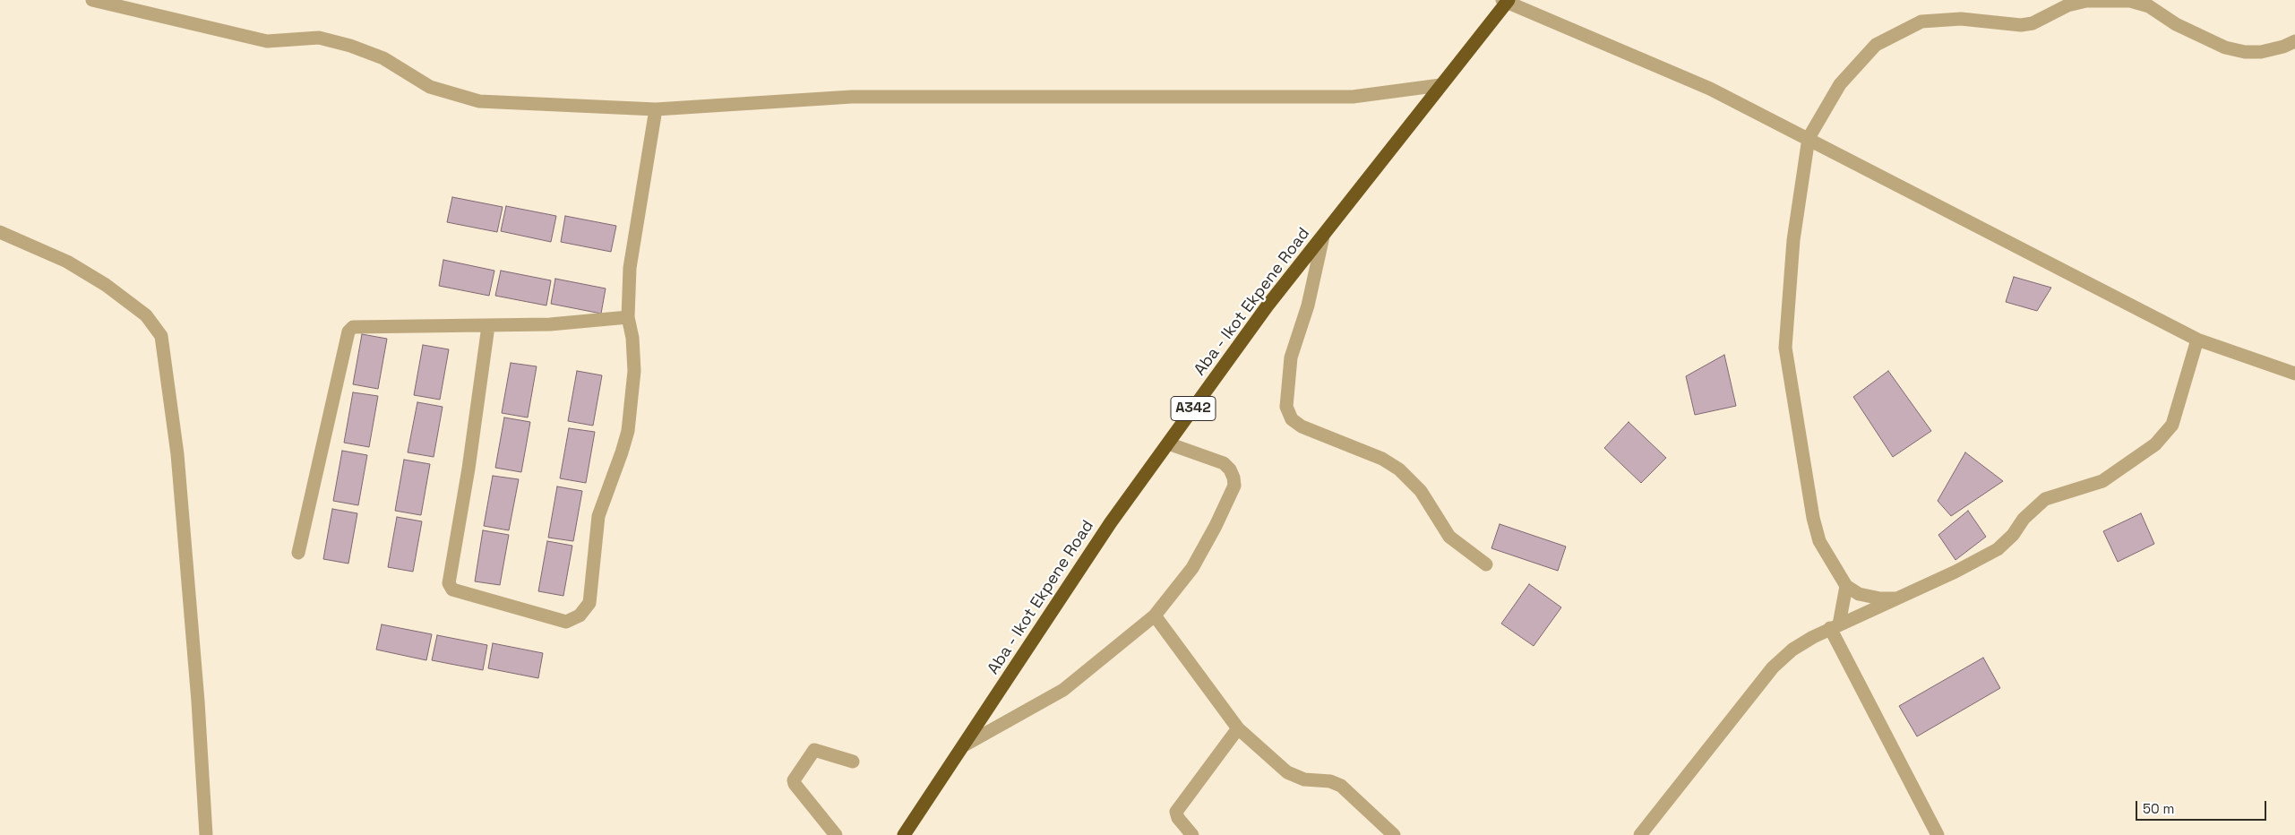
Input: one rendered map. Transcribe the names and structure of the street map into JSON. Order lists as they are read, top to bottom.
{
  "streets": {
    "highway": ["Aba - Ikot Ekpene Road", "A342"]
  },
  "scale_bar": "50 m"
}
